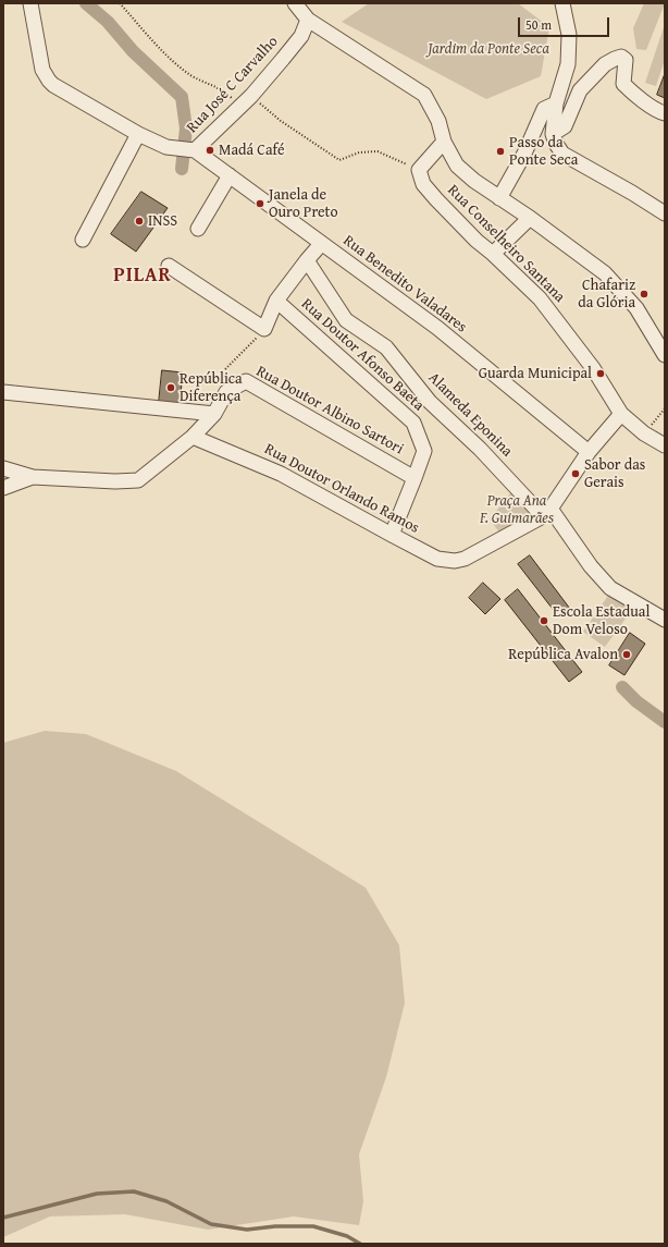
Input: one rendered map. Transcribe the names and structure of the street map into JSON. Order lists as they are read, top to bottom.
{
  "streets": {
    "street": [
      "Rua José C Carvalho",
      "Rua Conselheiro Santana",
      "Rua Benedito Valadares",
      "Rua Doutor Afonso Baeta",
      "Rua Doutor Albino Sartori",
      "Alameda Eponina",
      "Rua Doutor Orlando Ramos"
    ]
  },
  "crossings": [
    ["Rua José C Carvalho", "Rua Benedito Valadares"],
    ["Rua Doutor Afonso Baeta", "Rua Doutor Albino Sartori"],
    ["Rua Doutor Afonso Baeta", "Rua Doutor Orlando Ramos"],
    ["Alameda Eponina", "Rua Doutor Orlando Ramos"]
  ],
  "districts": ["PILAR"],
  "parks": ["Jardim da Ponte Seca", "Praça Ana F. Guimarães"],
  "places": [
    "Madá Café",
    "Passo da Ponte Seca",
    "Janela de Ouro Preto",
    "INSS",
    "Chafariz da Glória",
    "Guarda Municipal",
    "República Diferença",
    "Sabor das Gerais",
    "Escola Estadual Dom Veloso",
    "República Avalon"
  ],
  "scale_bar": "50 m"
}
